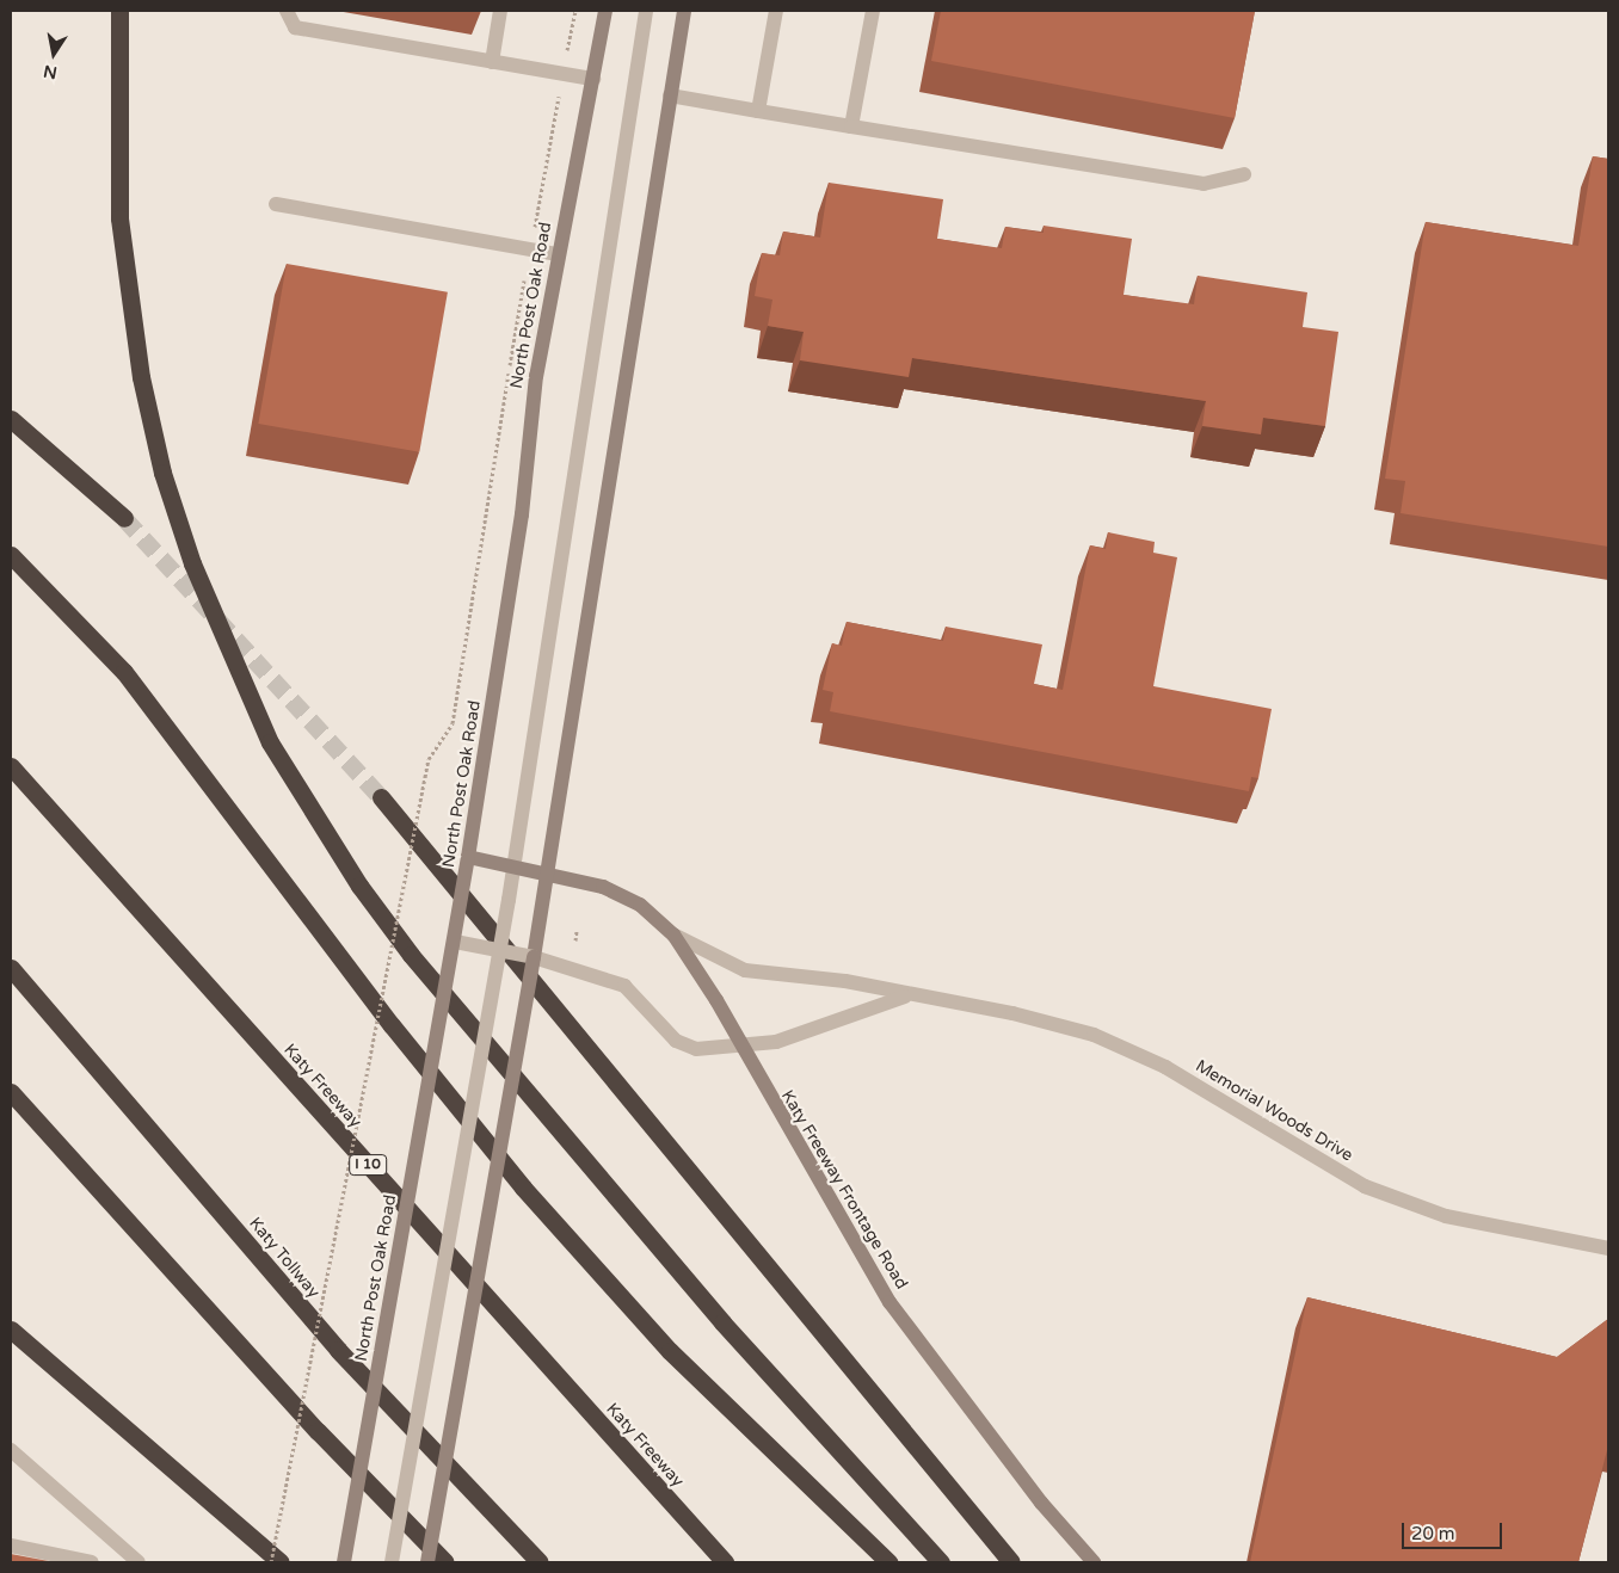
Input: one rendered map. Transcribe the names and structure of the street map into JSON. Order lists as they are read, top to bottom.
{
  "streets": {
    "highway": ["Katy Freeway", "I 10", "Katy Tollway"],
    "main road": ["North Post Oak Road", "Katy Freeway Frontage Road"],
    "street": ["Memorial Woods Drive"]
  },
  "crossings": [
    ["North Post Oak Road", "Memorial Woods Drive"],
    ["North Post Oak Road", "Katy Freeway Frontage Road"],
    ["Memorial Woods Drive", "Katy Freeway Frontage Road"]
  ],
  "scale_bar": "20 m",
  "north": "bottom"
}
